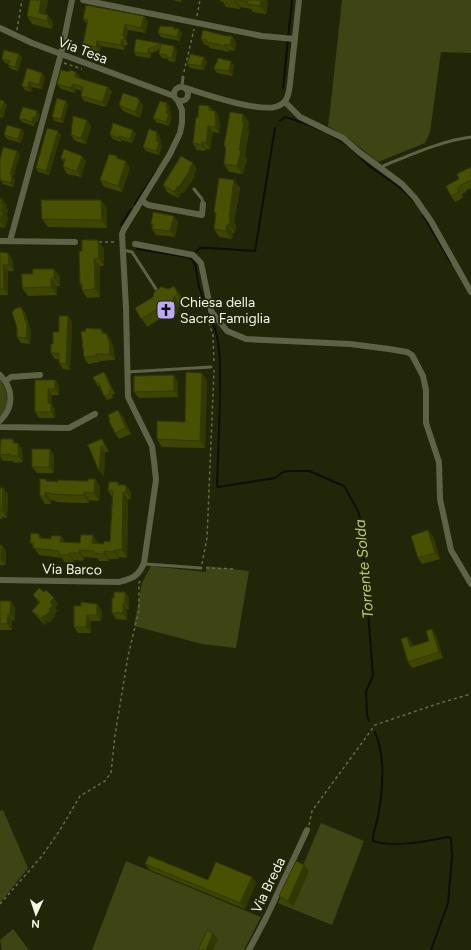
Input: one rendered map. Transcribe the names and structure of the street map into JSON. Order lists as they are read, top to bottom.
{
  "streets": {
    "street": ["Via Tesa", "Via Barco", "Via Breda"]
  },
  "water": ["Torrente Solda"],
  "places": {
    "church": ["Chiesa della Sacra Famiglia"]
  },
  "north": "bottom"
}
